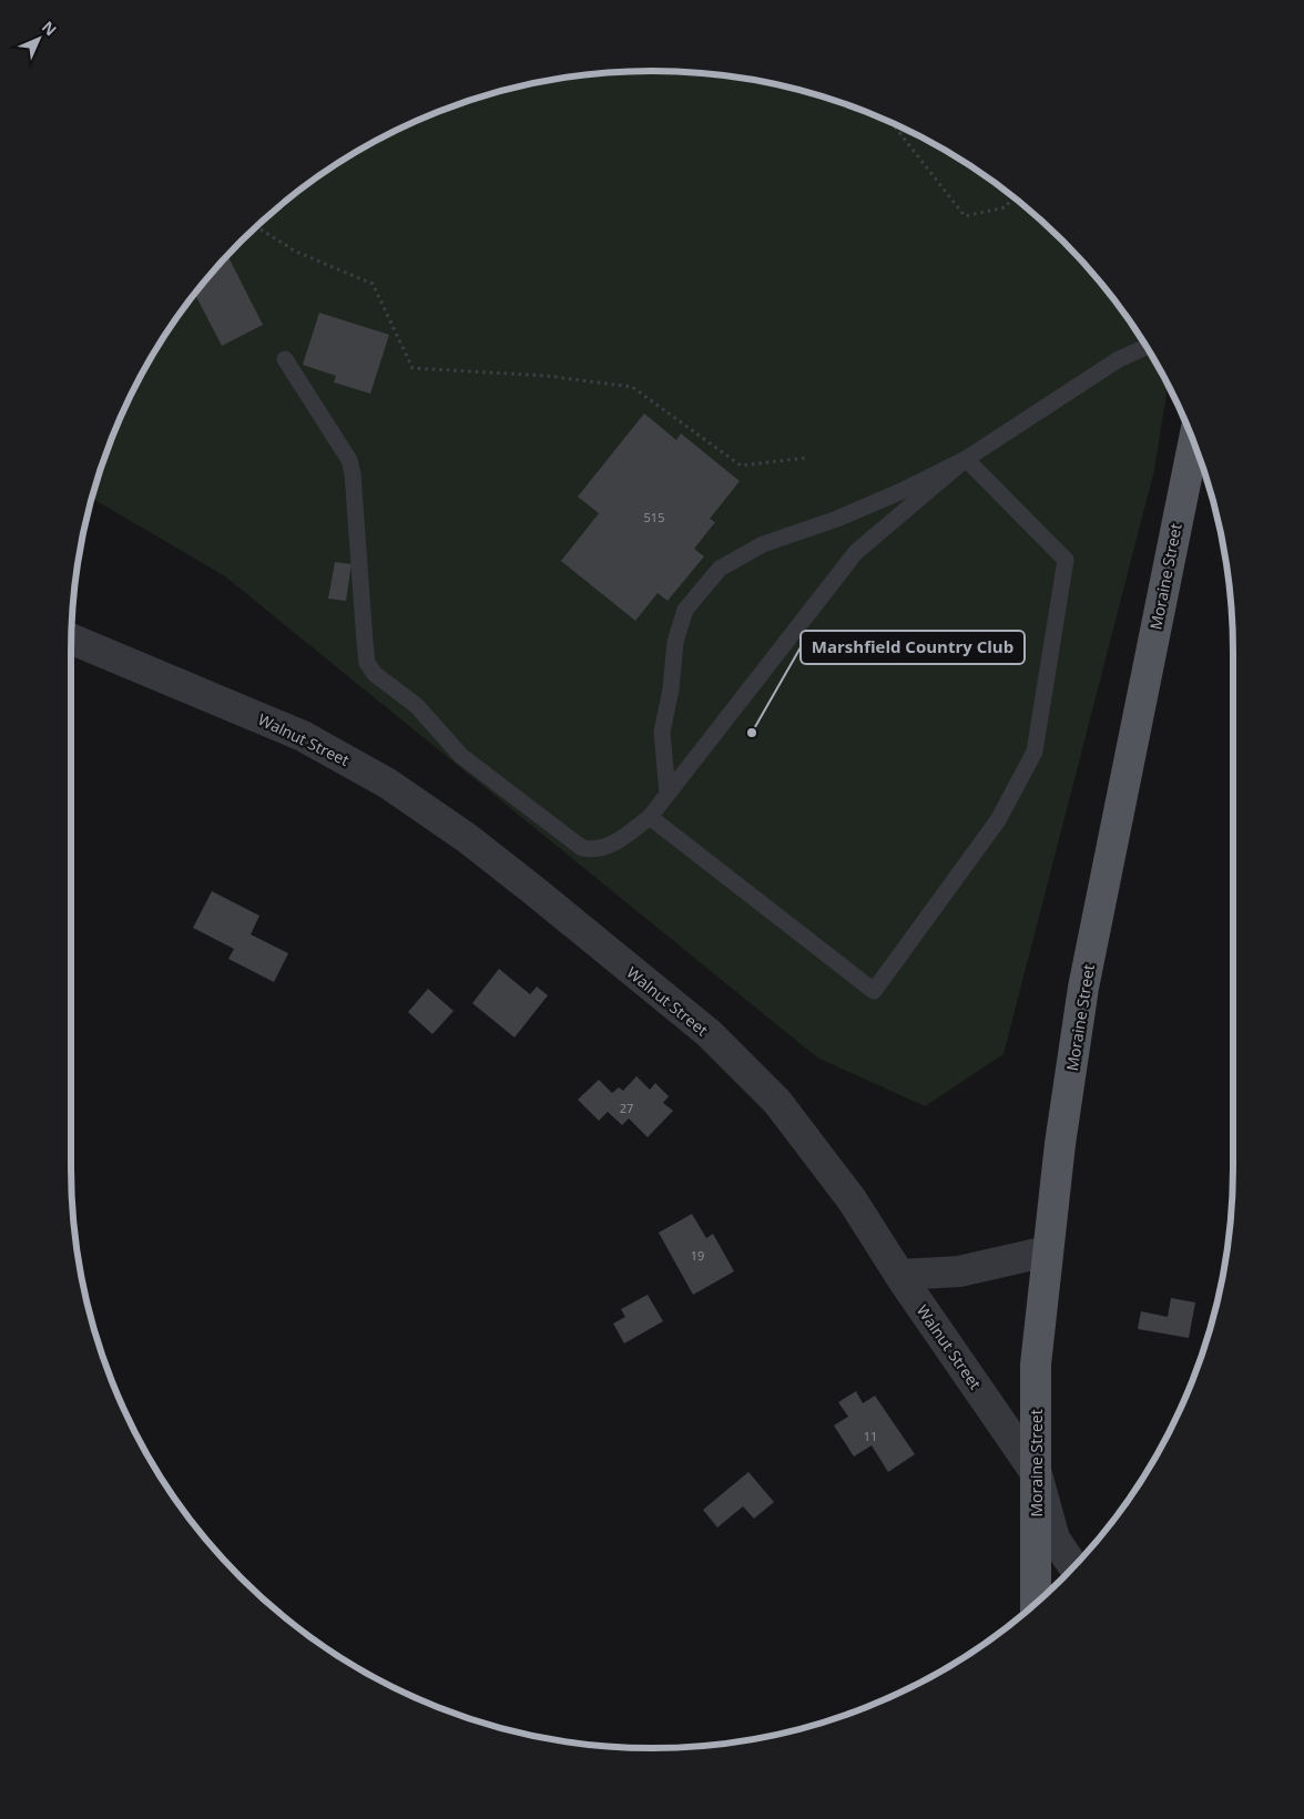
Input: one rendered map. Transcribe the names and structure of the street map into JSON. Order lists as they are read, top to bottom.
{
  "streets": {
    "main road": ["Moraine Street"],
    "street": ["Walnut Street"]
  },
  "crossings": [
    ["Moraine Street", "Walnut Street"]
  ],
  "places": ["Marshfield Country Club"],
  "house_numbers": [
    "515",
    "27",
    "19",
    "11"
  ],
  "north": "top right"
}
